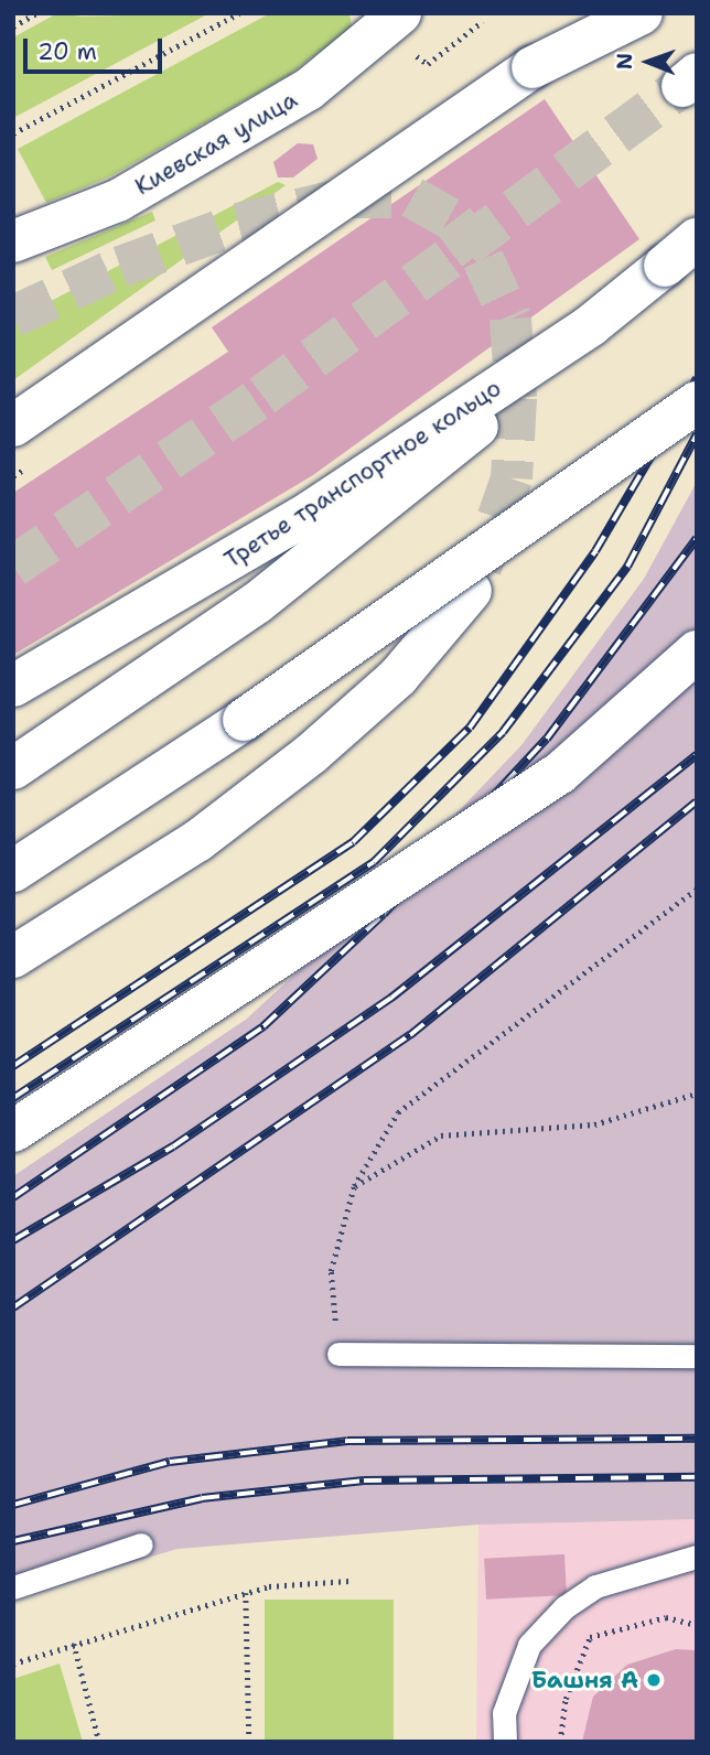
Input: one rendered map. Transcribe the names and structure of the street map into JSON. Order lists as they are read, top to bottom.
{
  "streets": {
    "main road": ["Киевская улица", "Третье транспортное кольцо"]
  },
  "places": ["Башня А"],
  "scale_bar": "20 m",
  "north": "left"
}
